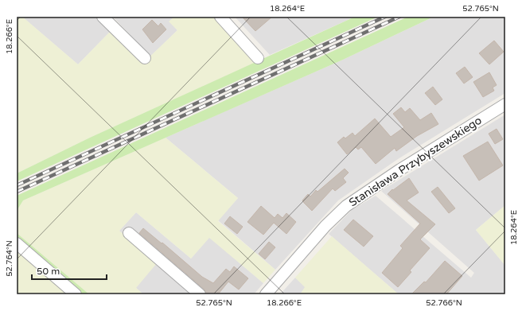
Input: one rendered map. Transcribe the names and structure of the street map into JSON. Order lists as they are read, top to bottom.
{
  "streets": {
    "street": ["Stanisława Przybyszewskiego"]
  },
  "scale_bar": "50 m",
  "coordinates": [
    "18.264°E",
    "52.765°N",
    "18.266°E",
    "52.764°N",
    "52.766°N"
  ]
}
